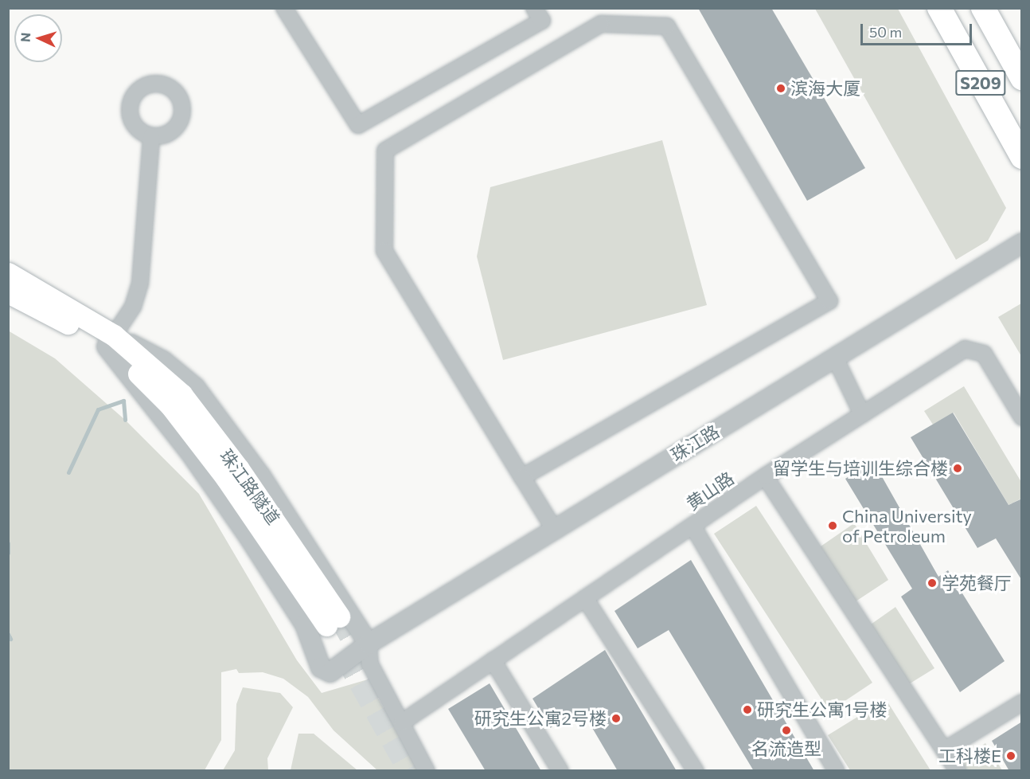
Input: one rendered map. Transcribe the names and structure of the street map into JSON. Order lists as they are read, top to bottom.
{
  "streets": {
    "main road": ["S209", "珠江路隧道"],
    "street": ["珠江路", "黄山路"]
  },
  "crossings": [
    ["珠江路", "珠江路隧道"]
  ],
  "places": [
    "滨海大厦",
    "留学生与培训生综合楼",
    "China University of Petroleum",
    "学苑餐厅",
    "研究生公寓1号楼",
    "研究生公寓2号楼",
    "名流造型",
    "工科楼E"
  ],
  "scale_bar": "50 m",
  "north": "left"
}
